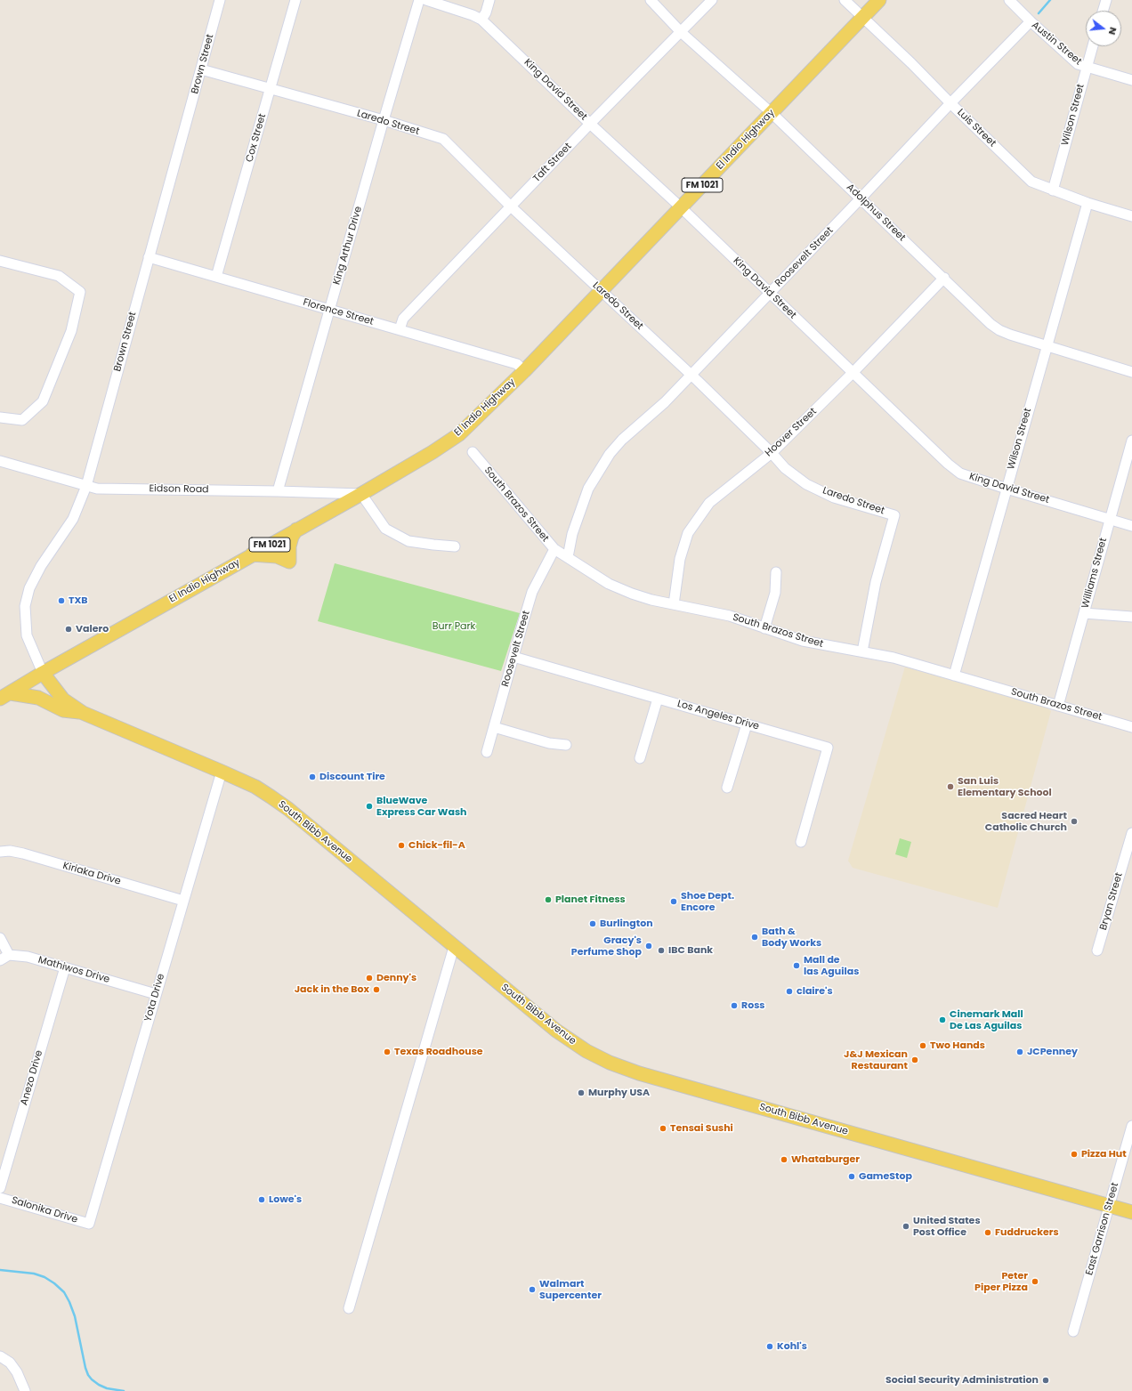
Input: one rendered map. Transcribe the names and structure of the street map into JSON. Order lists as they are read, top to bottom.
{
  "streets": {
    "main road": ["El Indio Highway", "FM 1021", "South Bibb Avenue"],
    "street": [
      "Austin Street",
      "Brown Street",
      "King David Street",
      "Wilson Street",
      "Laredo Street",
      "Luis Street",
      "Cox Street",
      "Taft Street",
      "Adolphus Street",
      "King Arthur Drive",
      "Roosevelt Street",
      "Florence Street",
      "Hoover Street",
      "Eidson Road",
      "South Brazos Street",
      "Williams Street",
      "Los Angeles Drive",
      "Kiriaka Drive",
      "Bryan Street",
      "Mathiwos Drive",
      "Yota Drive",
      "Anezo Drive",
      "Salonika Drive",
      "East Garrison Street"
    ]
  },
  "crossings": [
    ["Austin Street", "Wilson Street"],
    ["Austin Street", "Roosevelt Street"],
    ["Brown Street", "Laredo Street"],
    ["Brown Street", "El Indio Highway"],
    ["Brown Street", "Florence Street"],
    ["Brown Street", "Eidson Road"],
    ["Brown Street", "South Bibb Avenue"],
    ["King David Street", "Wilson Street"],
    ["King David Street", "El Indio Highway"],
    ["King David Street", "Taft Street"],
    ["King David Street", "Roosevelt Street"],
    ["King David Street", "Hoover Street"],
    ["King David Street", "Williams Street"],
    ["Wilson Street", "Luis Street"],
    ["Wilson Street", "Adolphus Street"],
    ["Wilson Street", "South Brazos Street"],
    ["Laredo Street", "Cox Street"],
    ["Laredo Street", "El Indio Highway"],
    ["Laredo Street", "Taft Street"],
    ["Laredo Street", "King Arthur Drive"],
    ["Laredo Street", "Roosevelt Street"],
    ["Laredo Street", "Hoover Street"],
    ["Laredo Street", "South Brazos Street"],
    ["Luis Street", "El Indio Highway"],
    ["Luis Street", "Roosevelt Street"],
    ["Cox Street", "Florence Street"],
    ["El Indio Highway", "Adolphus Street"],
    ["El Indio Highway", "Florence Street"],
    ["El Indio Highway", "Eidson Road"],
    ["El Indio Highway", "South Bibb Avenue"],
    ["Taft Street", "Adolphus Street"],
    ["Taft Street", "Florence Street"],
    ["Adolphus Street", "Roosevelt Street"],
    ["Adolphus Street", "Hoover Street"],
    ["King Arthur Drive", "Florence Street"],
    ["King Arthur Drive", "Eidson Road"],
    ["Roosevelt Street", "South Brazos Street"],
    ["Roosevelt Street", "Los Angeles Drive"],
    ["Hoover Street", "South Brazos Street"],
    ["South Brazos Street", "Williams Street"],
    ["South Bibb Avenue", "Yota Drive"],
    ["South Bibb Avenue", "East Garrison Street"],
    ["Kiriaka Drive", "Yota Drive"],
    ["Mathiwos Drive", "Yota Drive"],
    ["Mathiwos Drive", "Anezo Drive"],
    ["Yota Drive", "Salonika Drive"]
  ],
  "parks": ["Burr Park"],
  "places": [
    "TXB",
    "Valero",
    "Discount Tire",
    "San Luis Elementary School",
    "BlueWave Express Car Wash",
    "Sacred Heart Catholic Church",
    "Chick-fil-A",
    "Planet Fitness",
    "Shoe Dept. Encore",
    "Burlington",
    "Bath & Body Works",
    "Gracy's Perfume Shop",
    "IBC Bank",
    "Mall de las Aguilas",
    "Denny's",
    "Jack in the Box",
    "claire's",
    "Ross",
    "Cinemark Mall De Las Aguilas",
    "Two Hands",
    "Texas Roadhouse",
    "JCPenney",
    "J&J Mexican Restaurant",
    "Murphy USA",
    "Tensai Sushi",
    "Pizza Hut",
    "Whataburger",
    "GameStop",
    "Lowe's",
    "United States Post Office",
    "Fuddruckers",
    "Peter Piper Pizza",
    "Walmart Supercenter",
    "Kohl's",
    "Social Security Administration"
  ],
  "north": "right"
}
